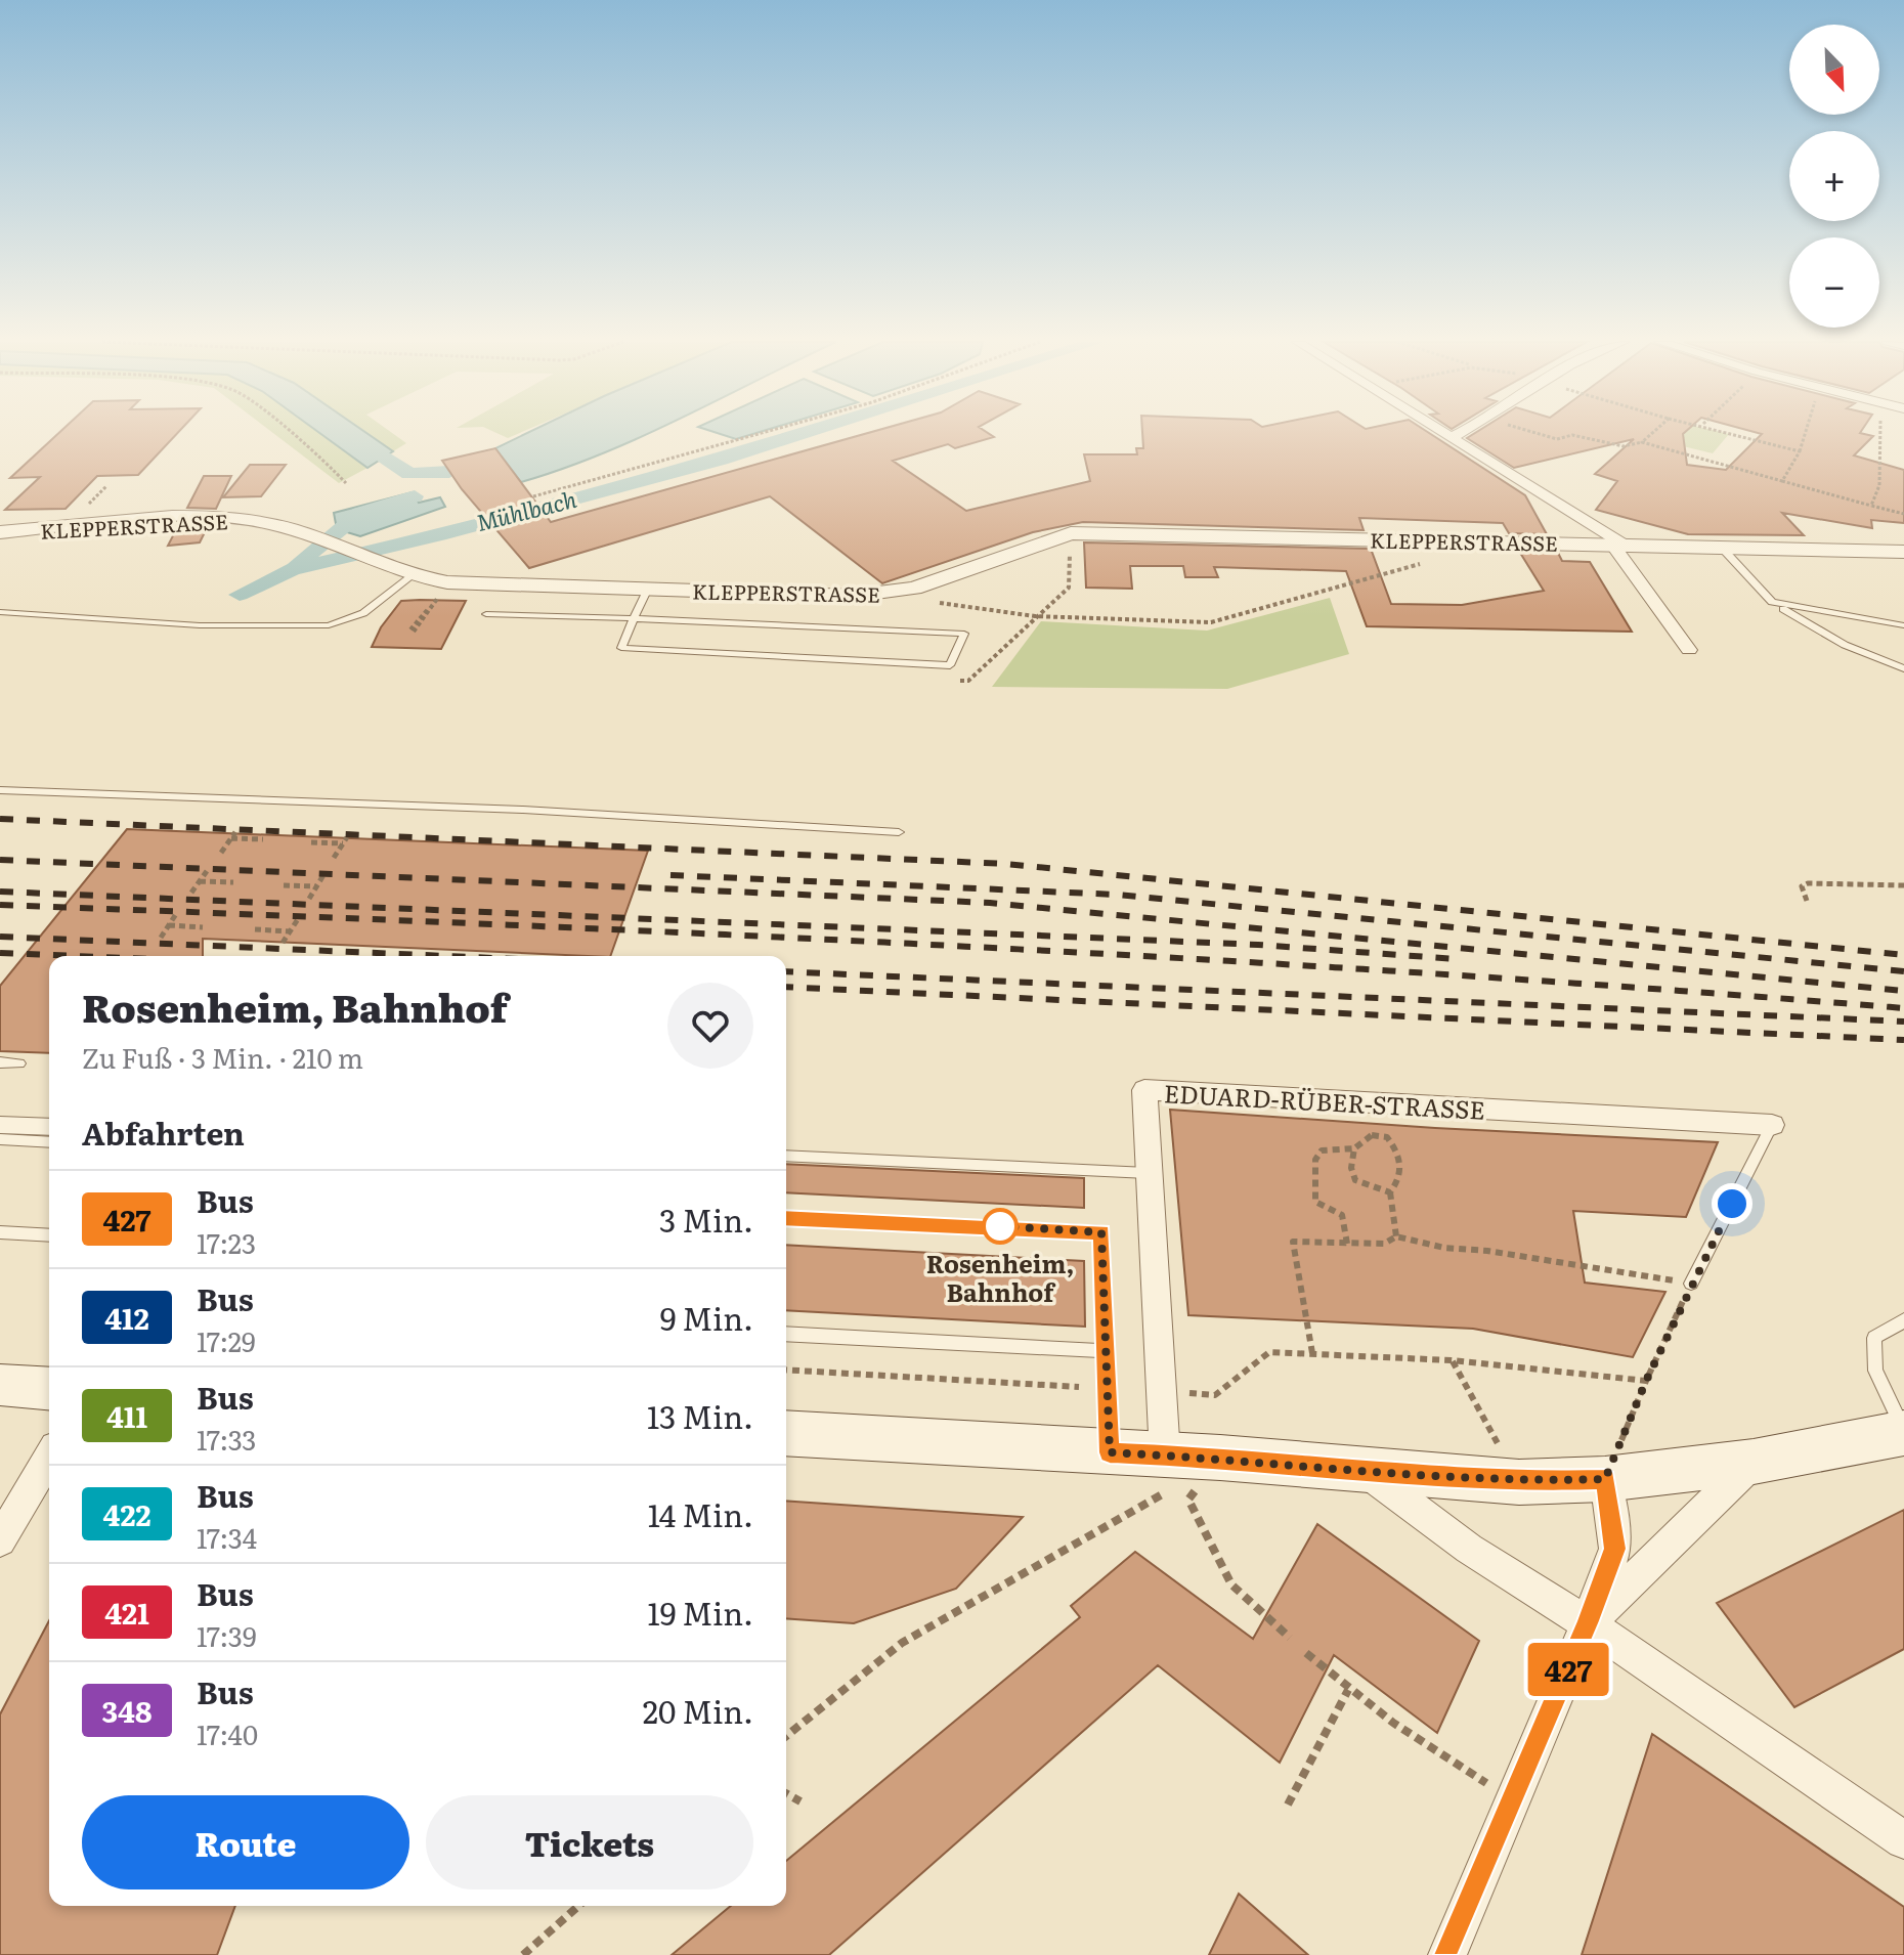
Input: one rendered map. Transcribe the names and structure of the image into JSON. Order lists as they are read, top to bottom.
{
  "streets": {
    "street": ["KLEPPERSTRASSE", "EDUARD-RÜBER-STRASSE"]
  },
  "water": ["Mühlbach"],
  "places": ["Rosenheim, Bahnhof"],
  "lines": ["bus line 427"],
  "north": "bottom right",
  "page": {
    "on_map": "427",
    "map_buttons": ["+", "−"],
    "heading": [
      ["Rosenheim, Bahnhof", "Zu Fuß · 3 Min. · 210 m"],
      "Abfahrten"
    ],
    "list": [
      {
        "mark": "427",
        "name": "Bus",
        "note": "17:23",
        "value": "3 Min."
      },
      {
        "mark": "412",
        "name": "Bus",
        "note": "17:29",
        "value": "9 Min."
      },
      {
        "mark": "411",
        "name": "Bus",
        "note": "17:33",
        "value": "13 Min."
      },
      {
        "mark": "422",
        "name": "Bus",
        "note": "17:34",
        "value": "14 Min."
      },
      {
        "mark": "421",
        "name": "Bus",
        "note": "17:39",
        "value": "19 Min."
      },
      {
        "mark": "348",
        "name": "Bus",
        "note": "17:40",
        "value": "20 Min."
      }
    ],
    "buttons": ["Route", "Tickets"]
  }
}
